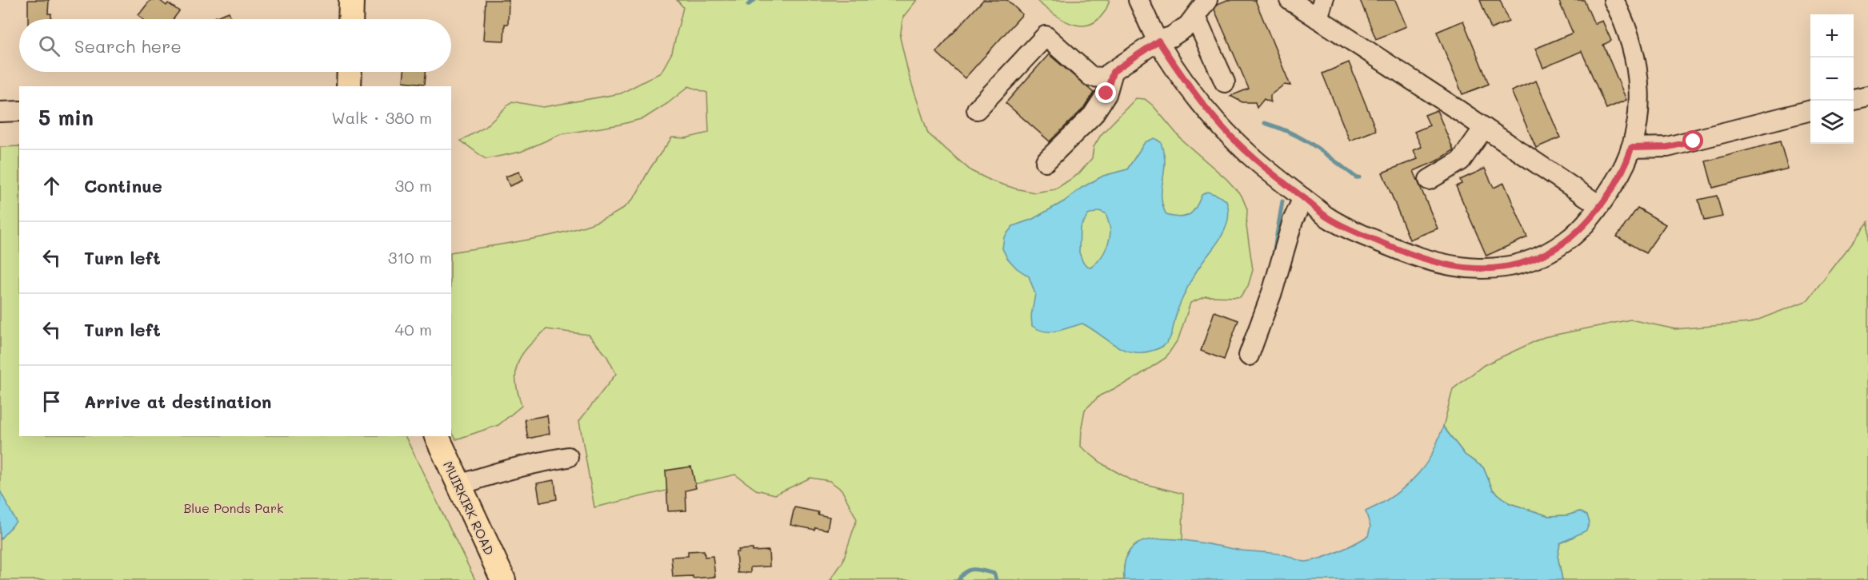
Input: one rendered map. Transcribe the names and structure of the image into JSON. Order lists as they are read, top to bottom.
{
  "streets": {
    "main road": ["MUIRKIRK ROAD"]
  },
  "parks": ["Blue Ponds Park"],
  "page": {
    "map_buttons": ["+", "−"],
    "search": "Search here",
    "heading": ["5 min", "Walk · 380 m"],
    "list": [
      ["Continue", "30 m"],
      ["Turn left", "310 m"],
      ["Turn left", "40 m"],
      "Arrive at destination"
    ]
  }
}
